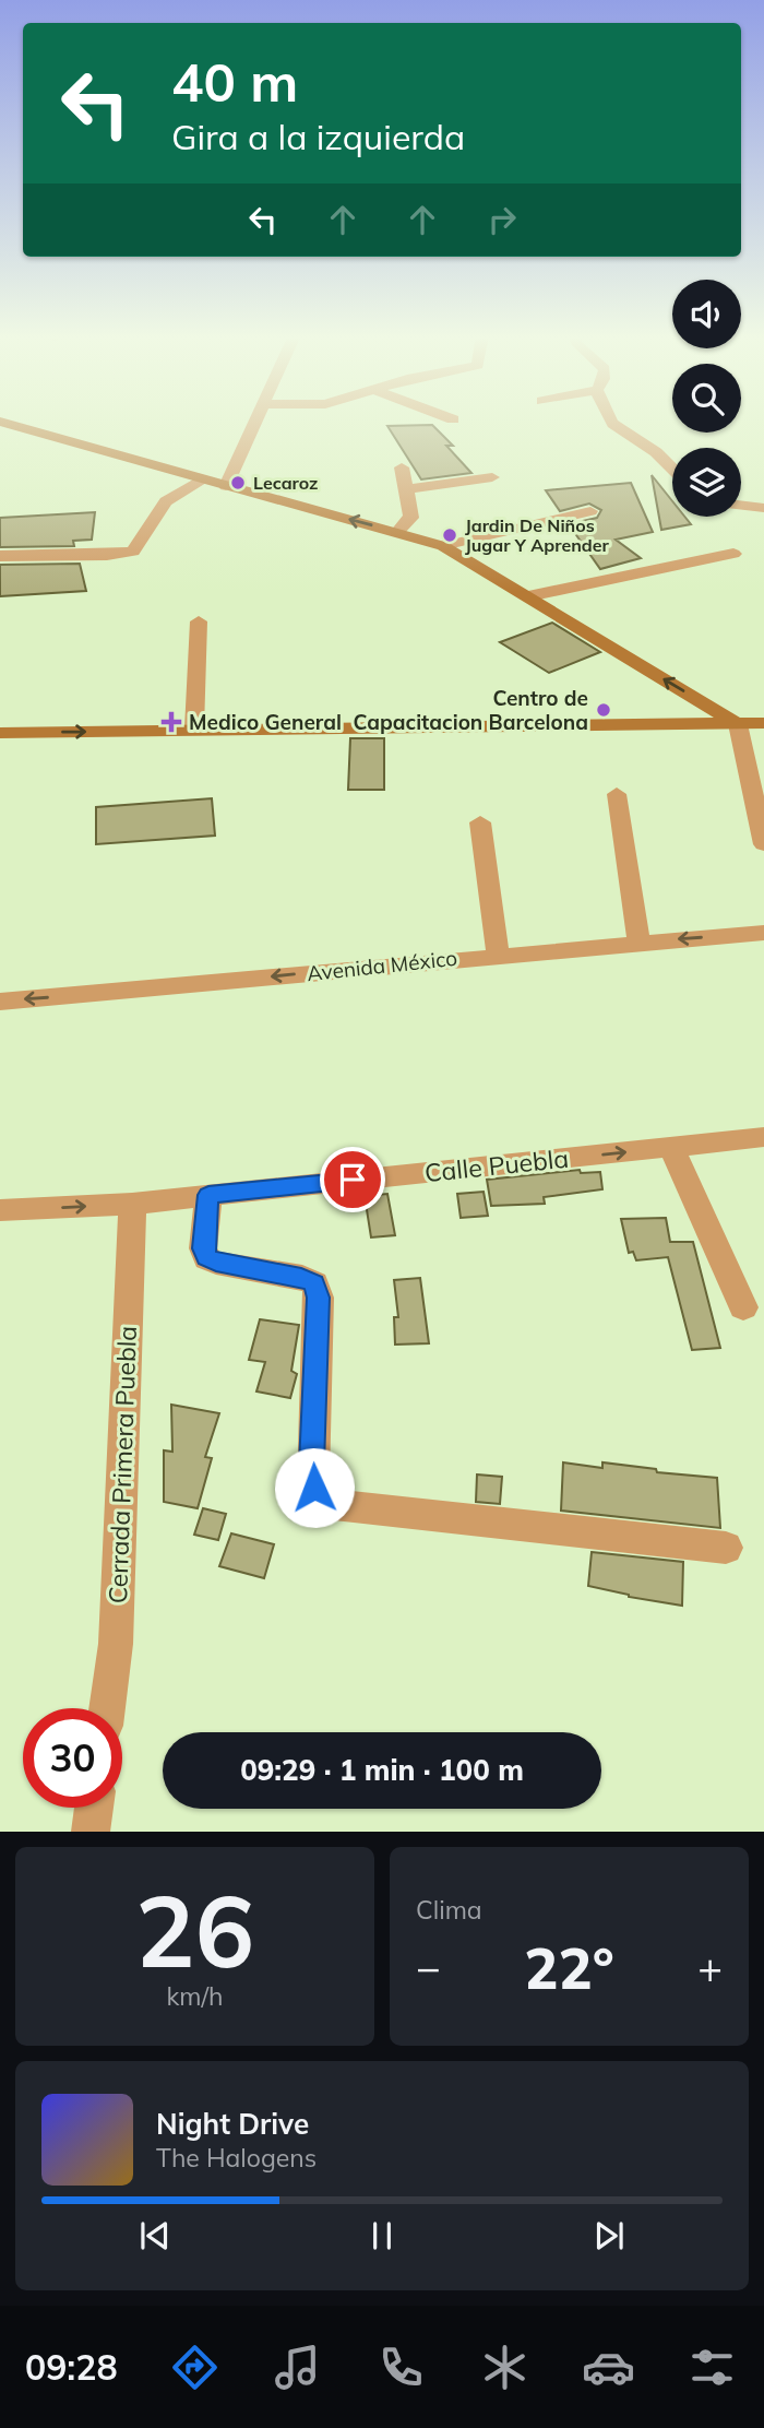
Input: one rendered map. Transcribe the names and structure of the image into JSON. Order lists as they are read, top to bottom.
{
  "streets": {
    "street": ["Avenida México", "Calle Puebla", "Cerrada Primera Puebla"]
  },
  "crossings": [
    ["Calle Puebla", "Cerrada Primera Puebla"]
  ],
  "one_way": ["Avenida México", "Calle Puebla"],
  "places": {
    "other": ["Lecaroz", "Jardin De Niños Jugar Y Aprender", "Centro de Capacitacion Barcelona"],
    "health": ["Medico General"]
  },
  "page": {
    "turn": ["40 m", "Gira a la izquierda"],
    "limit": "30",
    "trip": "09:29 · 1 min · 100 m",
    "tile": [
      ["26", "km/h"],
      "Clima"
    ],
    "heat": ["−", "22°", "+"],
    "song": ["Night Drive", "The Halogens"],
    "tabs": "09:28"
  }
}
